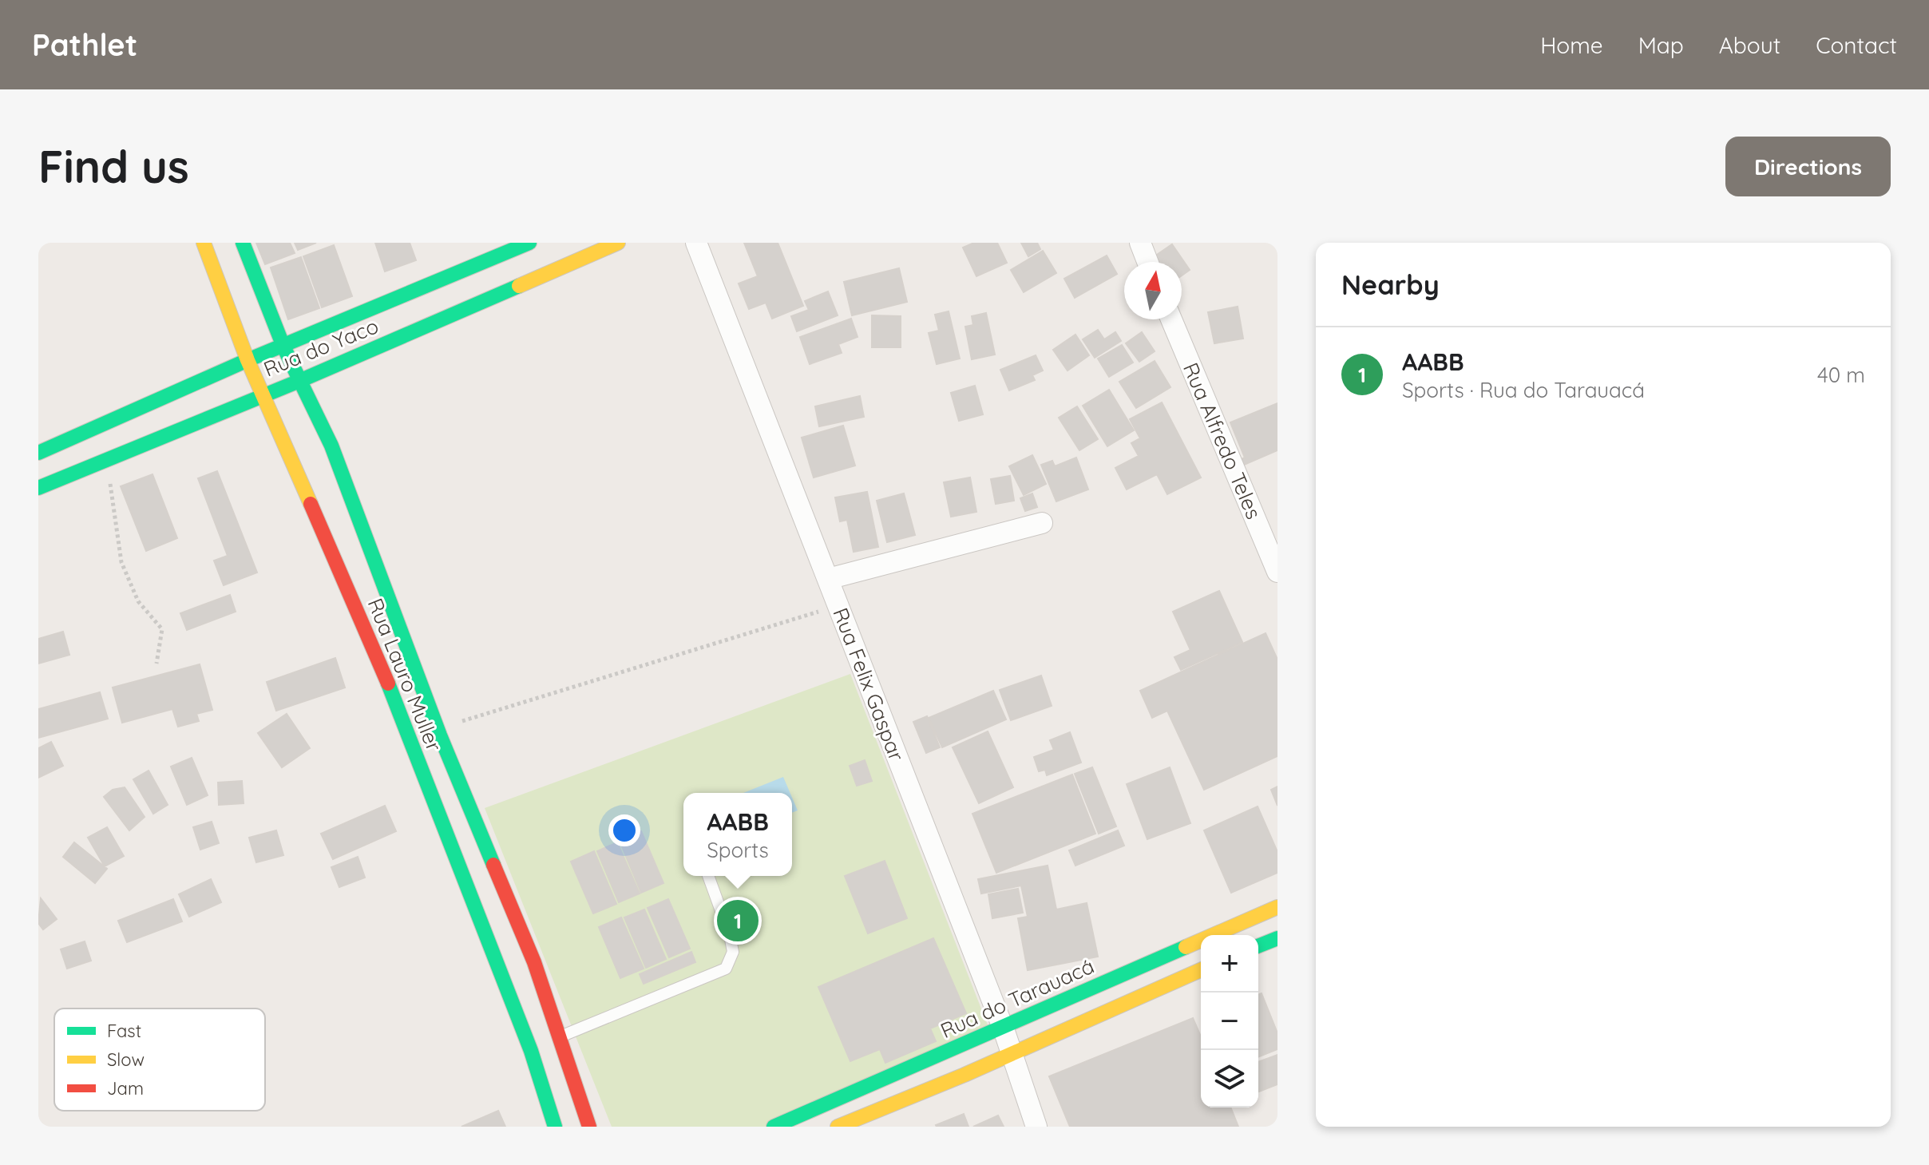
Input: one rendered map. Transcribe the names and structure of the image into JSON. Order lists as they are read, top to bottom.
{
  "streets": {
    "street": [
      "Rua do Yaco",
      "Rua Alfredo Teles",
      "Rua Lauro Muller",
      "Rua Felix Gaspar",
      "Rua do Tarauacá"
    ]
  },
  "crossings": [
    ["Rua do Yaco", "Rua Lauro Muller"],
    ["Rua Felix Gaspar", "Rua do Tarauacá"]
  ],
  "legend": ["Fast", "Slow", "Jam"],
  "north": "top",
  "page": {
    "header": "Pathlet",
    "nav": [
      "Home",
      "Map",
      "About",
      "Contact"
    ],
    "buttons": "Directions",
    "title": "Find us",
    "heading": "Nearby",
    "list": [
      {
        "mark": "1",
        "name": "AABB",
        "note": "Sports · Rua do Tarauacá",
        "value": "40 m"
      }
    ],
    "popup": ["AABB", "Sports"],
    "pins": "1",
    "map_buttons": ["+", "−"]
  }
}
